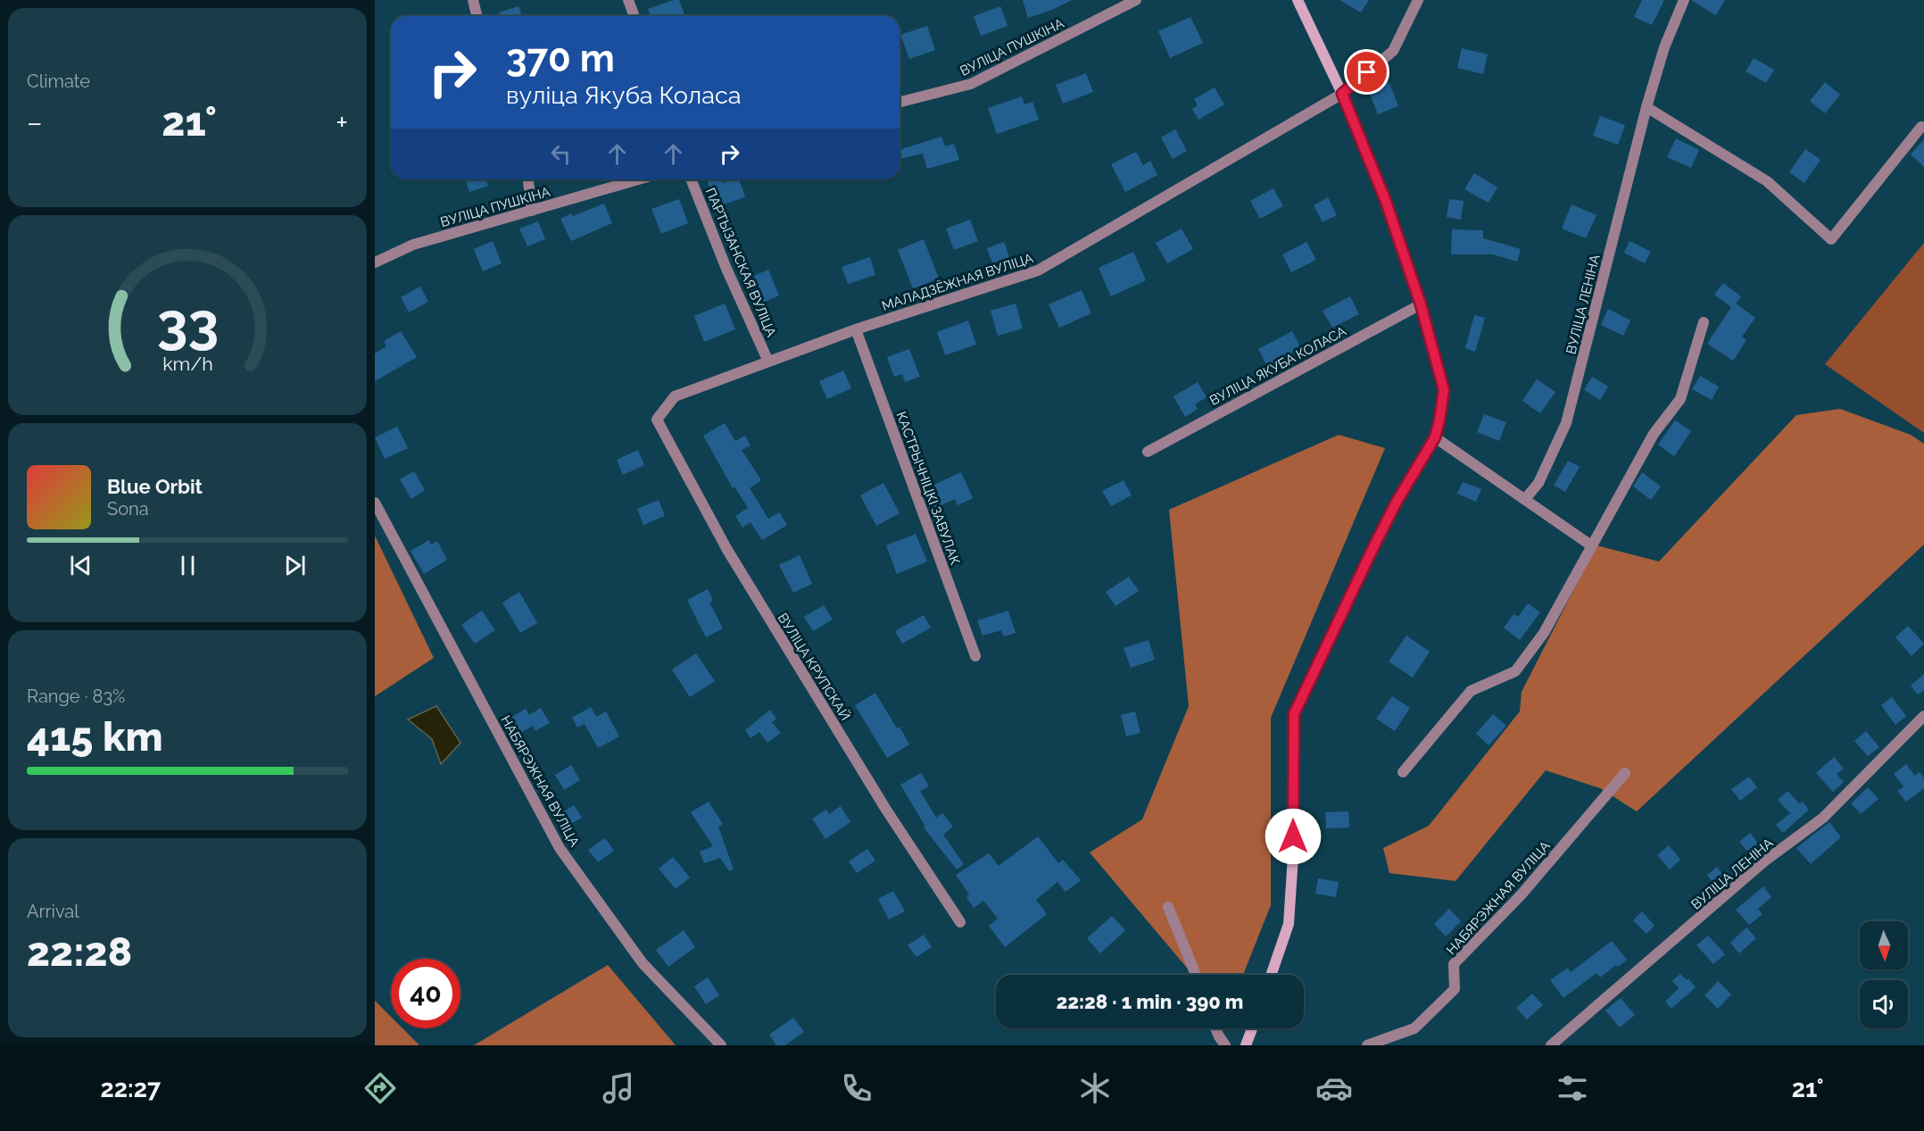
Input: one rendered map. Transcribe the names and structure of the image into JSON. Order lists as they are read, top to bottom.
{
  "streets": {
    "street": [
      "ВУЛІЦА ПУШКІНА",
      "ПАРТЫЗАНСКАЯ ВУЛІЦА",
      "МАЛАДЗЁЖНАЯ ВУЛІЦА",
      "ВУЛІЦА ЛЕНІНА",
      "ВУЛІЦА ЯКУБА КОЛАСА",
      "КАСТРЫЧНІЦКІ ЗАВУЛАК",
      "ВУЛІЦА КРУПСКАЙ",
      "НАБЯРЭЖНАЯ ВУЛІЦА"
    ]
  },
  "crossings": [
    ["ПАРТЫЗАНСКАЯ ВУЛІЦА", "МАЛАДЗЁЖНАЯ ВУЛІЦА"],
    ["МАЛАДЗЁЖНАЯ ВУЛІЦА", "КАСТРЫЧНІЦКІ ЗАВУЛАК"],
    ["МАЛАДЗЁЖНАЯ ВУЛІЦА", "ВУЛІЦА КРУПСКАЙ"]
  ],
  "north": "bottom",
  "page": {
    "tile": [
      "Climate",
      ["Range · 83%", "415 km"],
      ["Arrival", "22:28"]
    ],
    "turn": ["370 m", "вуліца Якуба Коласа"],
    "heat": ["−", "21°", "+"],
    "song": ["Blue Orbit", "Sona"],
    "limit": "40",
    "trip": "22:28 · 1 min · 390 m",
    "tabs": ["22:27", "21°"],
    "gauge": ["33", "km/h"]
  }
}
